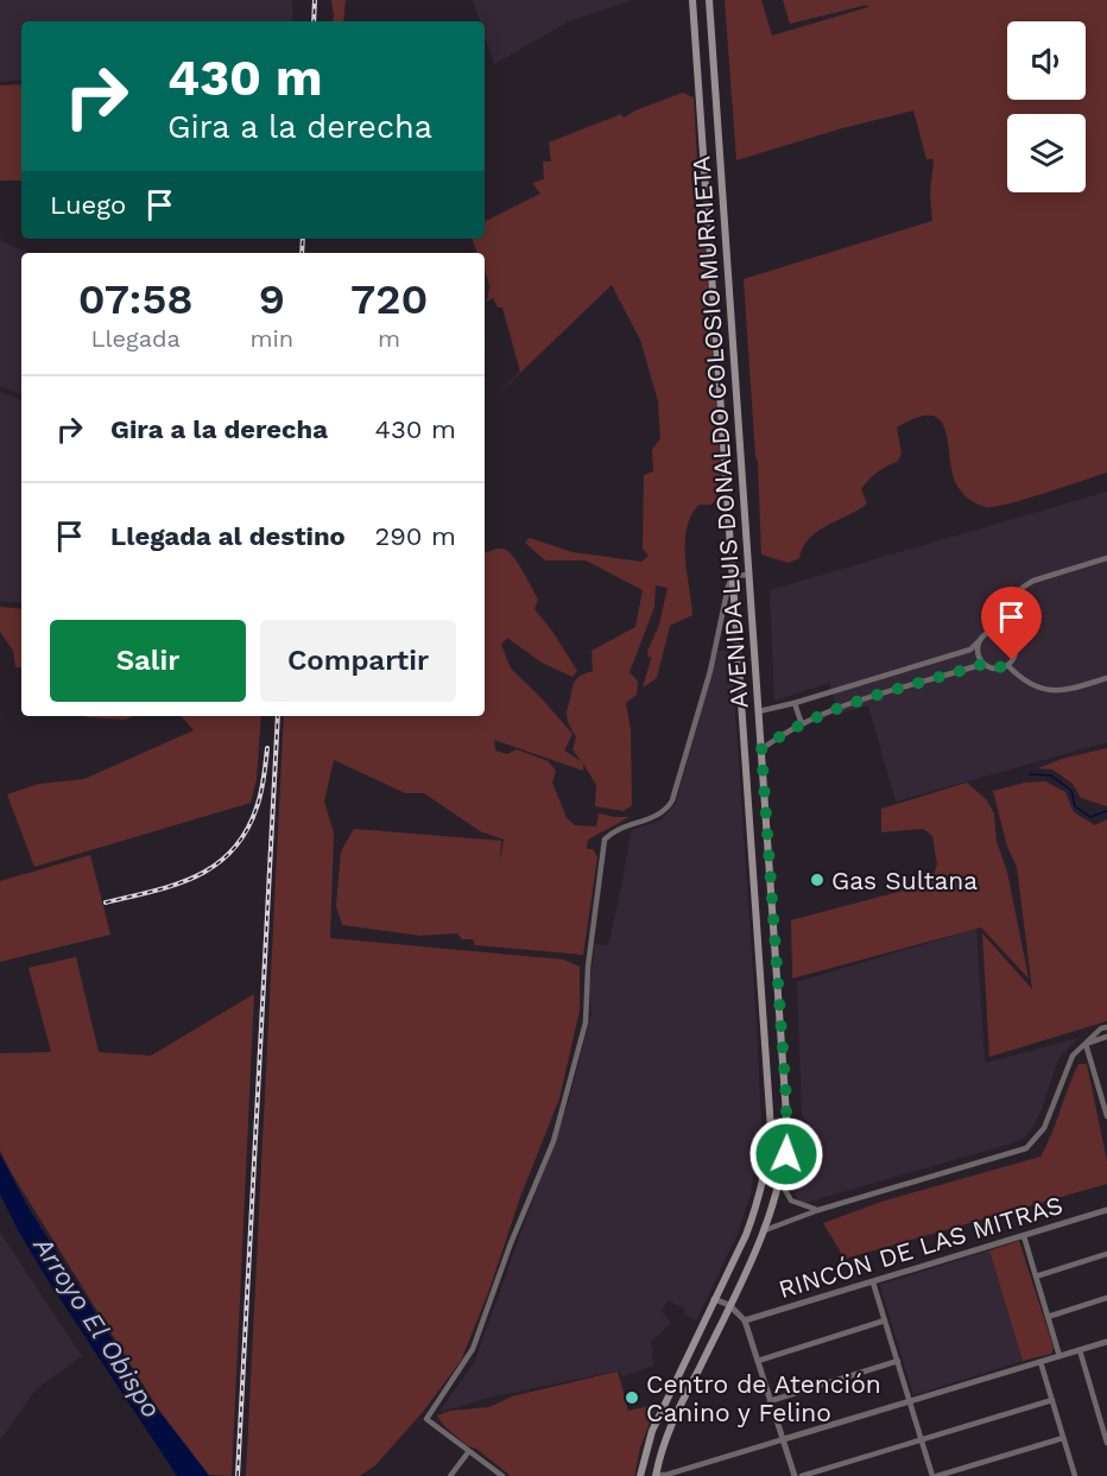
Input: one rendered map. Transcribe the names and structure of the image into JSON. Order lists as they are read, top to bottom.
{
  "streets": {
    "main road": ["AVENIDA LUIS DONALDO COLOSIO MURRIETA"],
    "street": ["RINCÓN DE LAS MITRAS"]
  },
  "water": ["Arroyo El Obispo"],
  "places": ["Gas Sultana", "Centro de Atención Canino y Felino"],
  "page": {
    "turn": ["430 m", "Gira a la derecha"],
    "then": "Luego",
    "eta": [
      "07:58",
      "Llegada",
      "9",
      "min",
      "720",
      "m"
    ],
    "list": [
      {
        "name": "Gira a la derecha",
        "value": "430 m"
      },
      {
        "name": "Llegada al destino",
        "value": "290 m"
      }
    ],
    "buttons": ["Salir", "Compartir"]
  }
}
